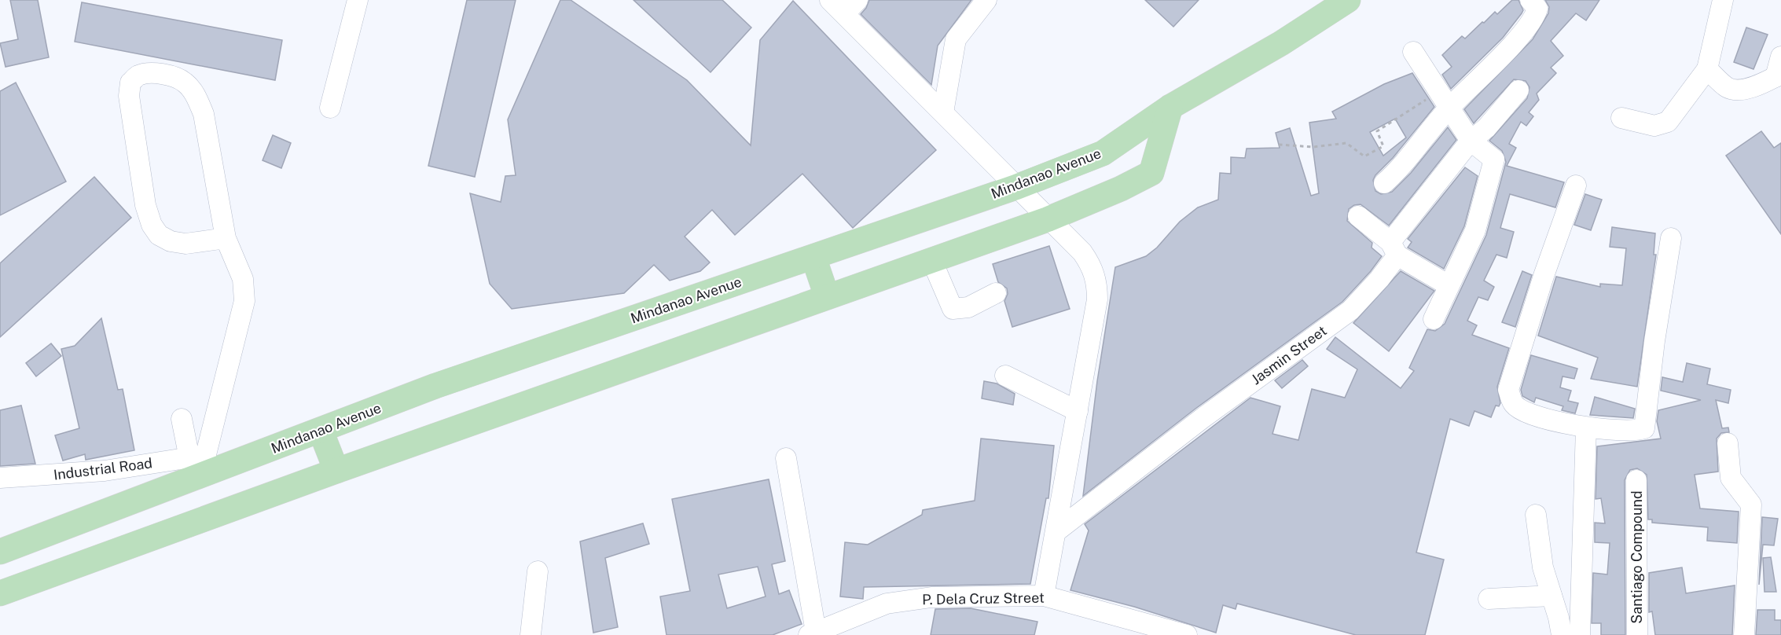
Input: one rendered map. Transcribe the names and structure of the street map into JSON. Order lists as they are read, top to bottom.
{
  "streets": {
    "main road": ["Mindanao Avenue"],
    "street": [
      "Jasmin Street",
      "Industrial Road",
      "Santiago Compound",
      "P. Dela Cruz Street"
    ]
  },
  "crossings": [
    ["Mindanao Avenue", "Industrial Road"]
  ]
}
